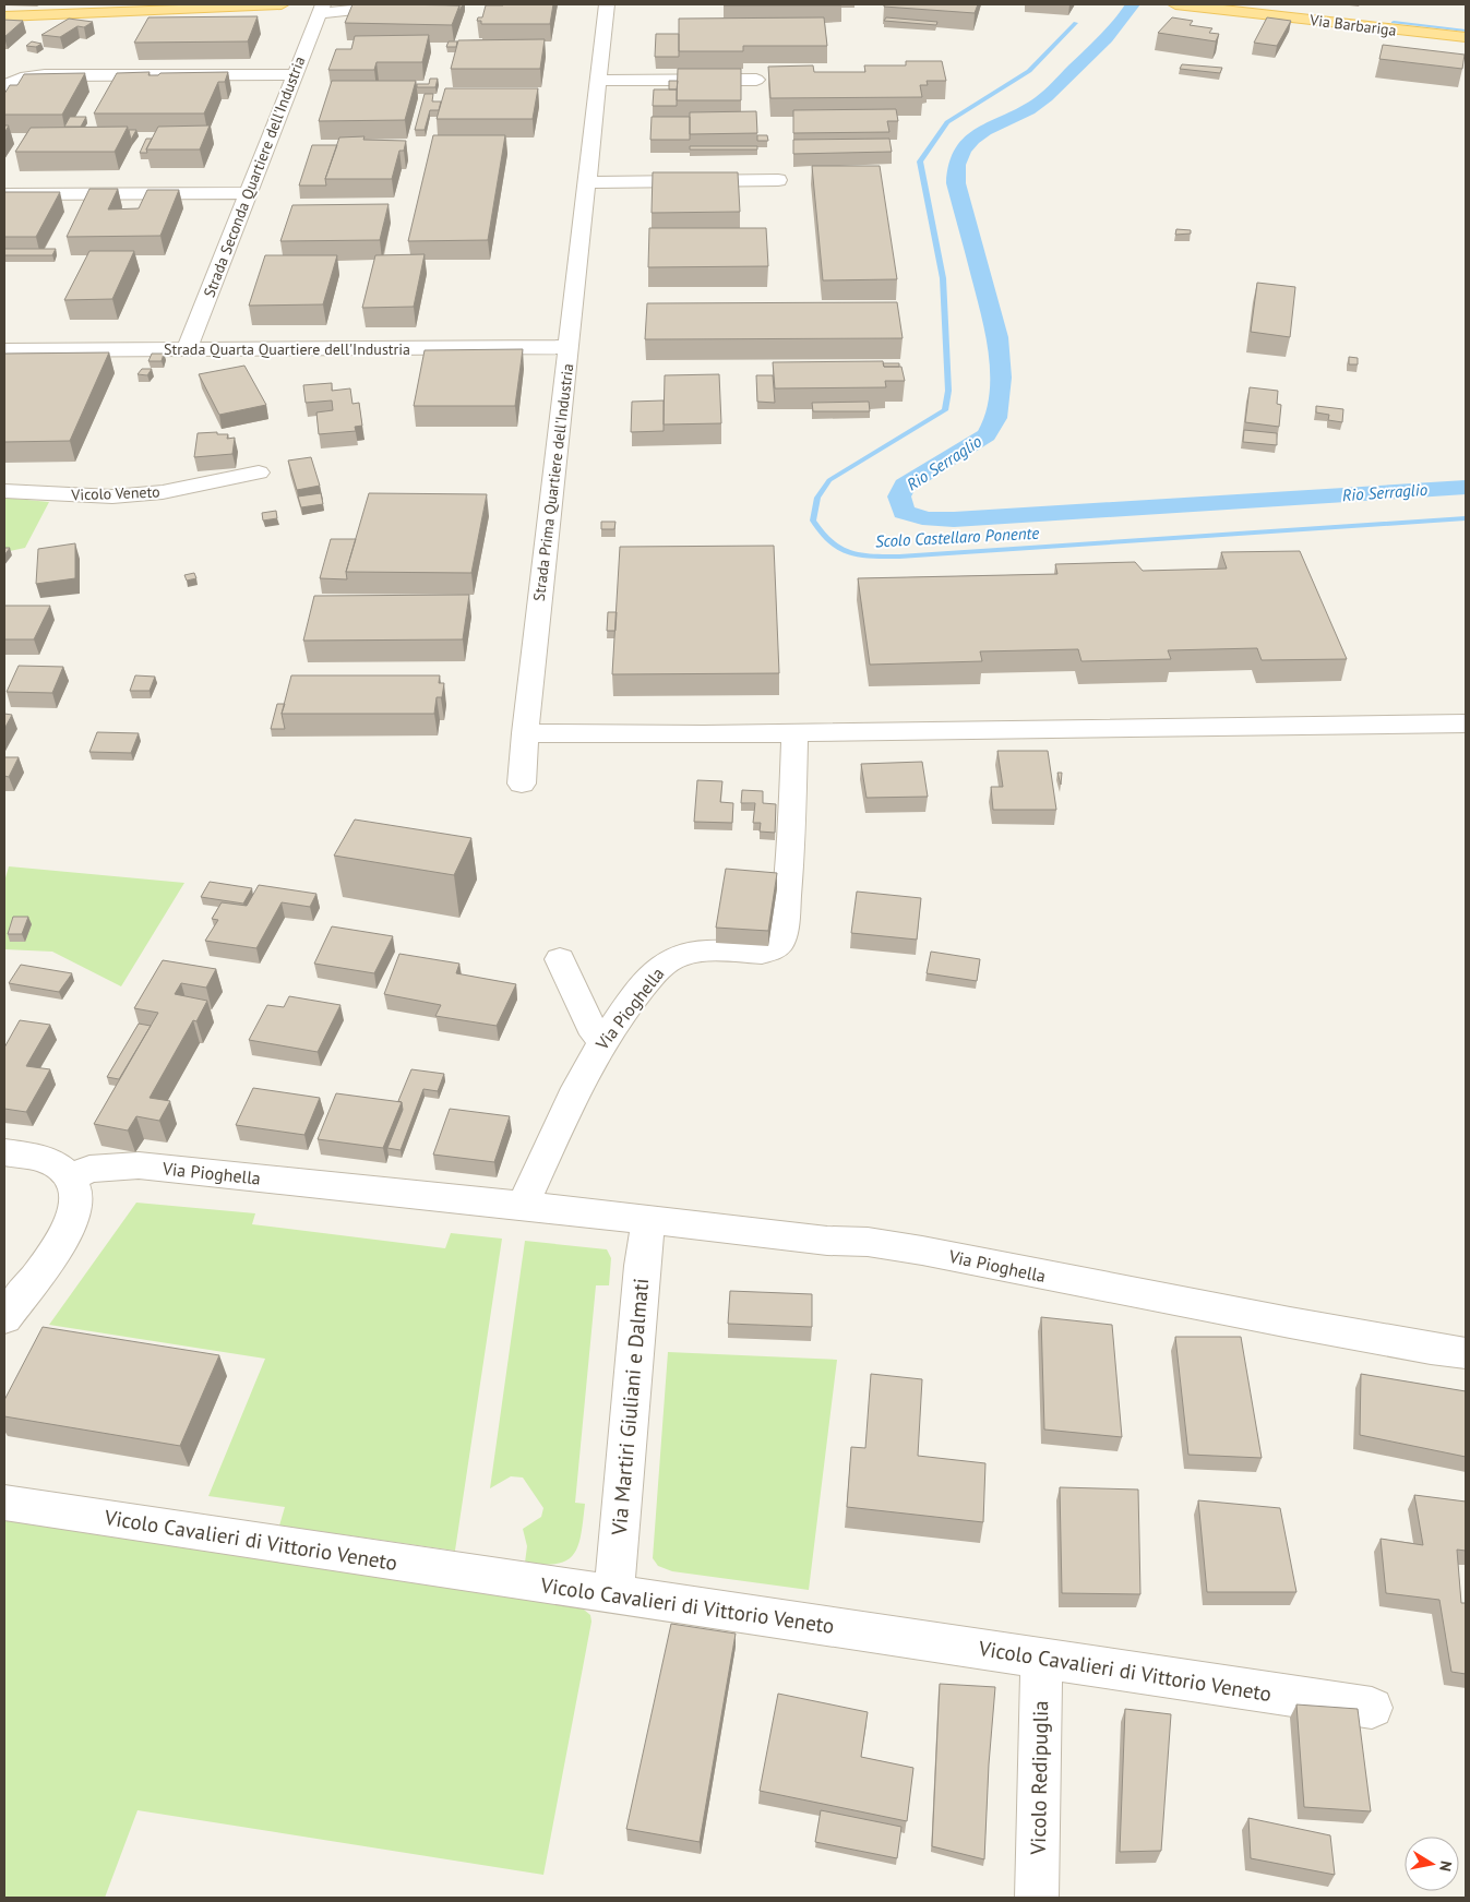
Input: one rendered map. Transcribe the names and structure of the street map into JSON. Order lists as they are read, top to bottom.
{
  "streets": {
    "main road": ["Via Barbariga"],
    "street": [
      "Strada Seconda Quartiere dell'Industria",
      "Strada Quarta Quartiere dell'Industria",
      "Strada Prima Quartiere dell'Industria",
      "Vicolo Veneto",
      "Via Pioghella",
      "Via Martiri Giuliani e Dalmati",
      "Vicolo Cavalieri di Vittorio Veneto",
      "Vicolo Redipuglia"
    ]
  },
  "crossings": [
    ["Strada Seconda Quartiere dell'Industria", "Strada Quarta Quartiere dell'Industria"],
    ["Strada Quarta Quartiere dell'Industria", "Strada Prima Quartiere dell'Industria"],
    ["Via Pioghella", "Via Martiri Giuliani e Dalmati"],
    ["Via Martiri Giuliani e Dalmati", "Vicolo Cavalieri di Vittorio Veneto"],
    ["Vicolo Cavalieri di Vittorio Veneto", "Vicolo Redipuglia"]
  ],
  "water": ["Rio Serraglio", "Scolo Castellaro Ponente"],
  "north": "right"
}
